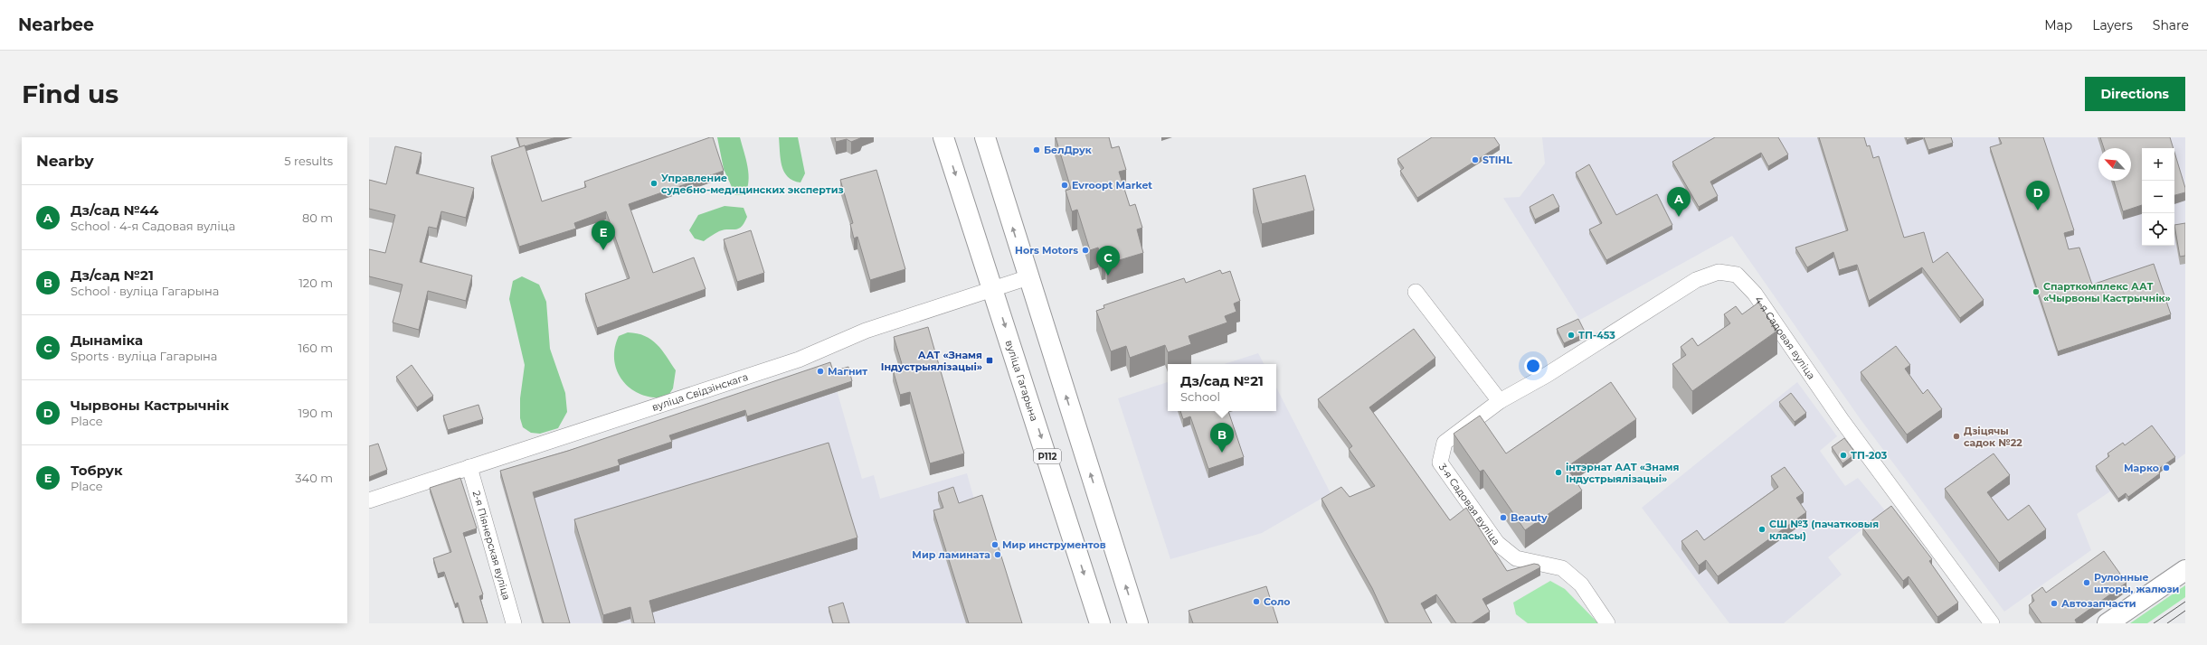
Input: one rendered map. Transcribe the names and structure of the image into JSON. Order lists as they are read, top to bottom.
{
  "streets": {
    "main road": ["вуліца Гагарына", "Р112"],
    "street": [
      "4-я Садовая вуліца",
      "вуліца Свідзінскага",
      "3-я Садовая вуліца",
      "2-я Піянерская вуліца"
    ]
  },
  "crossings": [
    ["4-я Садовая вуліца", "3-я Садовая вуліца"],
    ["вуліца Гагарына", "вуліца Свідзінскага"],
    ["вуліца Свідзінскага", "2-я Піянерская вуліца"]
  ],
  "places": {
    "other": [
      "БелДрук",
      "STIHL",
      "Управление судебно-медицинских экспертиз",
      "Evroopt Market",
      "Hors Motors",
      "Спарткомплекс ААТ «Чырвоны Кастрычнік»",
      "ТП-453",
      "Магнит",
      "Дзіцячы садок №22",
      "ТП-203",
      "Марко",
      "інтэрнат ААТ «Знамя Індустрыялізацыі»",
      "Beauty",
      "СШ №3 (пачатковыя класы)",
      "Мир инструментов",
      "Мир ламината",
      "Рулонные шторы, жалюзи",
      "Соло",
      "Автозапчасти"
    ],
    "transit": ["ААТ «Знамя Індустрыялізацыі»"]
  },
  "north": "top left",
  "page": {
    "header": "Nearbee",
    "nav": ["Map", "Layers", "Share"],
    "buttons": "Directions",
    "title": "Find us",
    "heading": ["Nearby", "5 results"],
    "map_buttons": ["+", "−"],
    "pins": [
      "D",
      "A",
      "E",
      "C",
      "B"
    ],
    "list": [
      {
        "mark": "A",
        "name": "Дз/сад №44",
        "note": "School · 4-я Садовая вуліца",
        "value": "80 m"
      },
      {
        "mark": "B",
        "name": "Дз/сад №21",
        "note": "School · вуліца Гагарына",
        "value": "120 m"
      },
      {
        "mark": "C",
        "name": "Дынаміка",
        "note": "Sports · вуліца Гагарына",
        "value": "160 m"
      },
      {
        "mark": "D",
        "name": "Чырвоны Кастрычнік",
        "note": "Place",
        "value": "190 m"
      },
      {
        "mark": "E",
        "name": "Тобрук",
        "note": "Place",
        "value": "340 m"
      }
    ],
    "popup": ["Дз/сад №21", "School"]
  }
}
